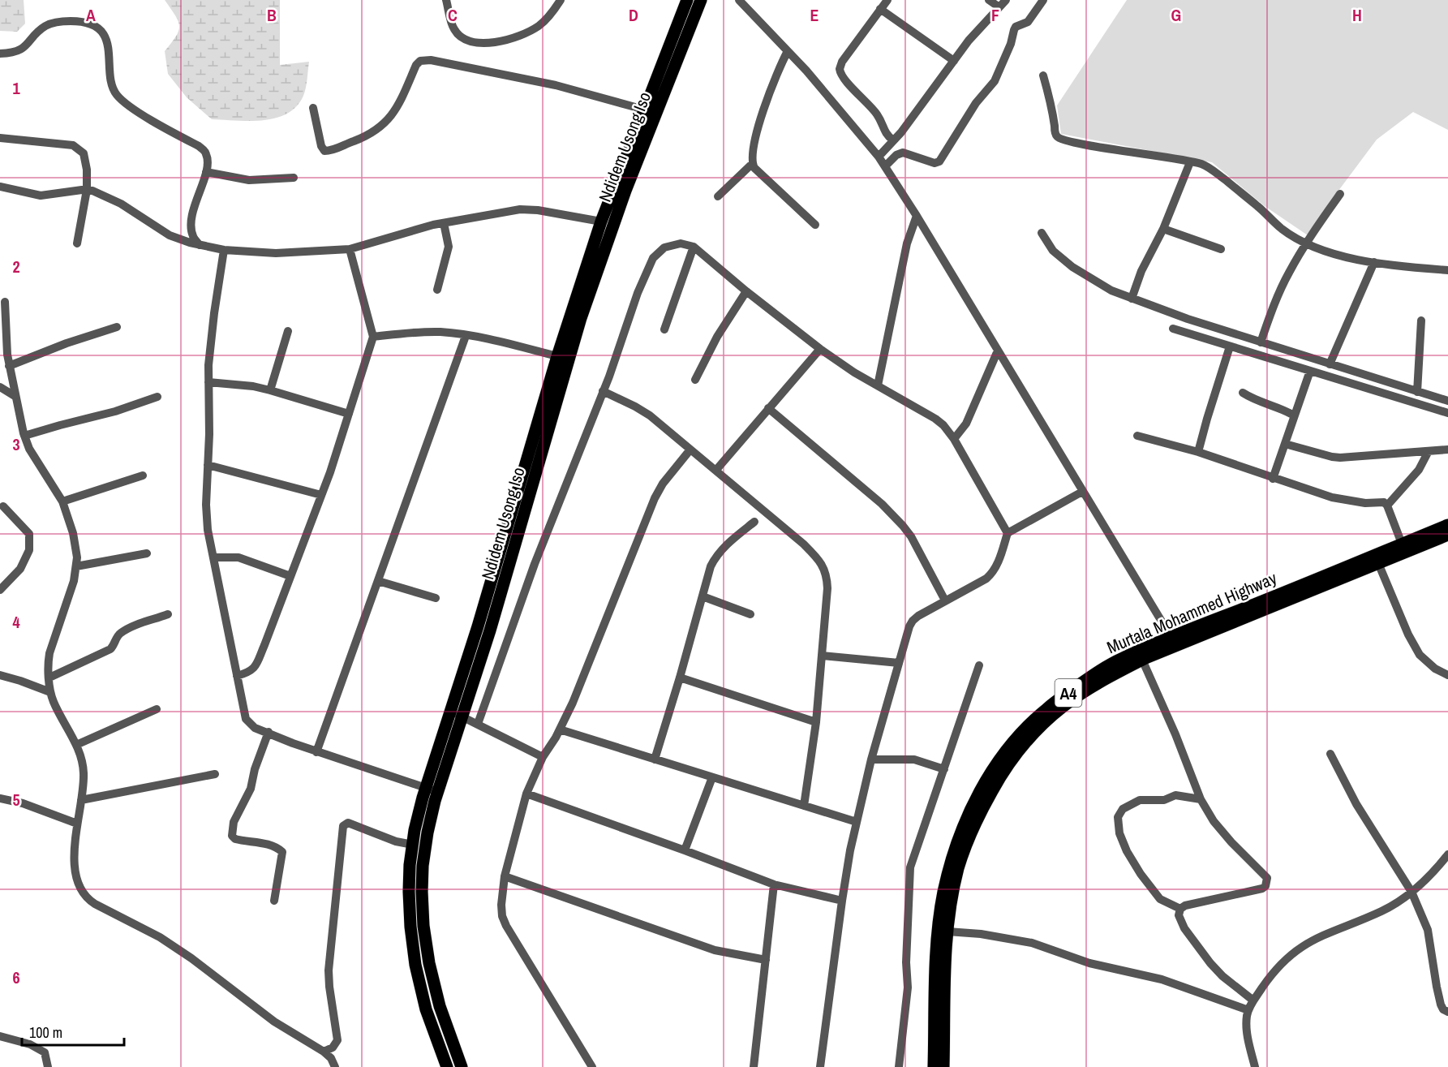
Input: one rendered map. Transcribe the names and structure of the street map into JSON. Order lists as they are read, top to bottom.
{
  "streets": {
    "highway": ["Ndidem Usong Iso", "Murtala Mohammed Highway", "A4"]
  },
  "scale_bar": "100 m",
  "grid": {
    "columns": [
      "A",
      "B",
      "C",
      "D",
      "E",
      "F",
      "G",
      "H"
    ],
    "rows": [
      "1",
      "2",
      "3",
      "4",
      "5",
      "6"
    ]
  }
}
